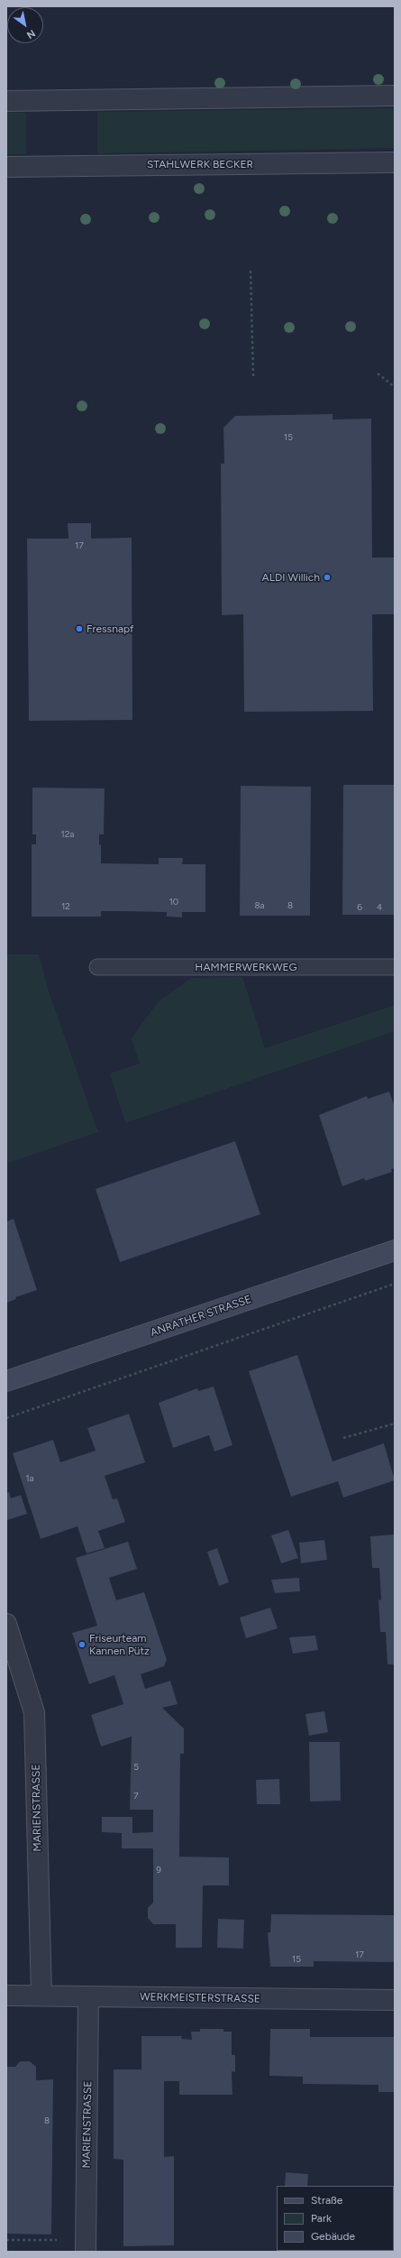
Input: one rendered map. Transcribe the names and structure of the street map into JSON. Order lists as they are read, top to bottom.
{
  "streets": {
    "street": [
      "STAHLWERK BECKER",
      "ANRATHER STRASSE",
      "MARIENSTRASSE",
      "WERKMEISTERSTRASSE"
    ],
    "lane": ["HAMMERWERKWEG"]
  },
  "crossings": [
    ["MARIENSTRASSE", "WERKMEISTERSTRASSE"]
  ],
  "places": ["ALDI Willich", "Fressnapf", "Friseurteam Kannen Pütz"],
  "house_numbers": [
    "15",
    "17",
    "12a",
    "10",
    "8a",
    "8",
    "12",
    "6",
    "4",
    "1a",
    "5",
    "7",
    "9",
    "17",
    "15",
    "8"
  ],
  "legend": ["Straße", "Park", "Gebäude"],
  "north": "bottom right"
}
